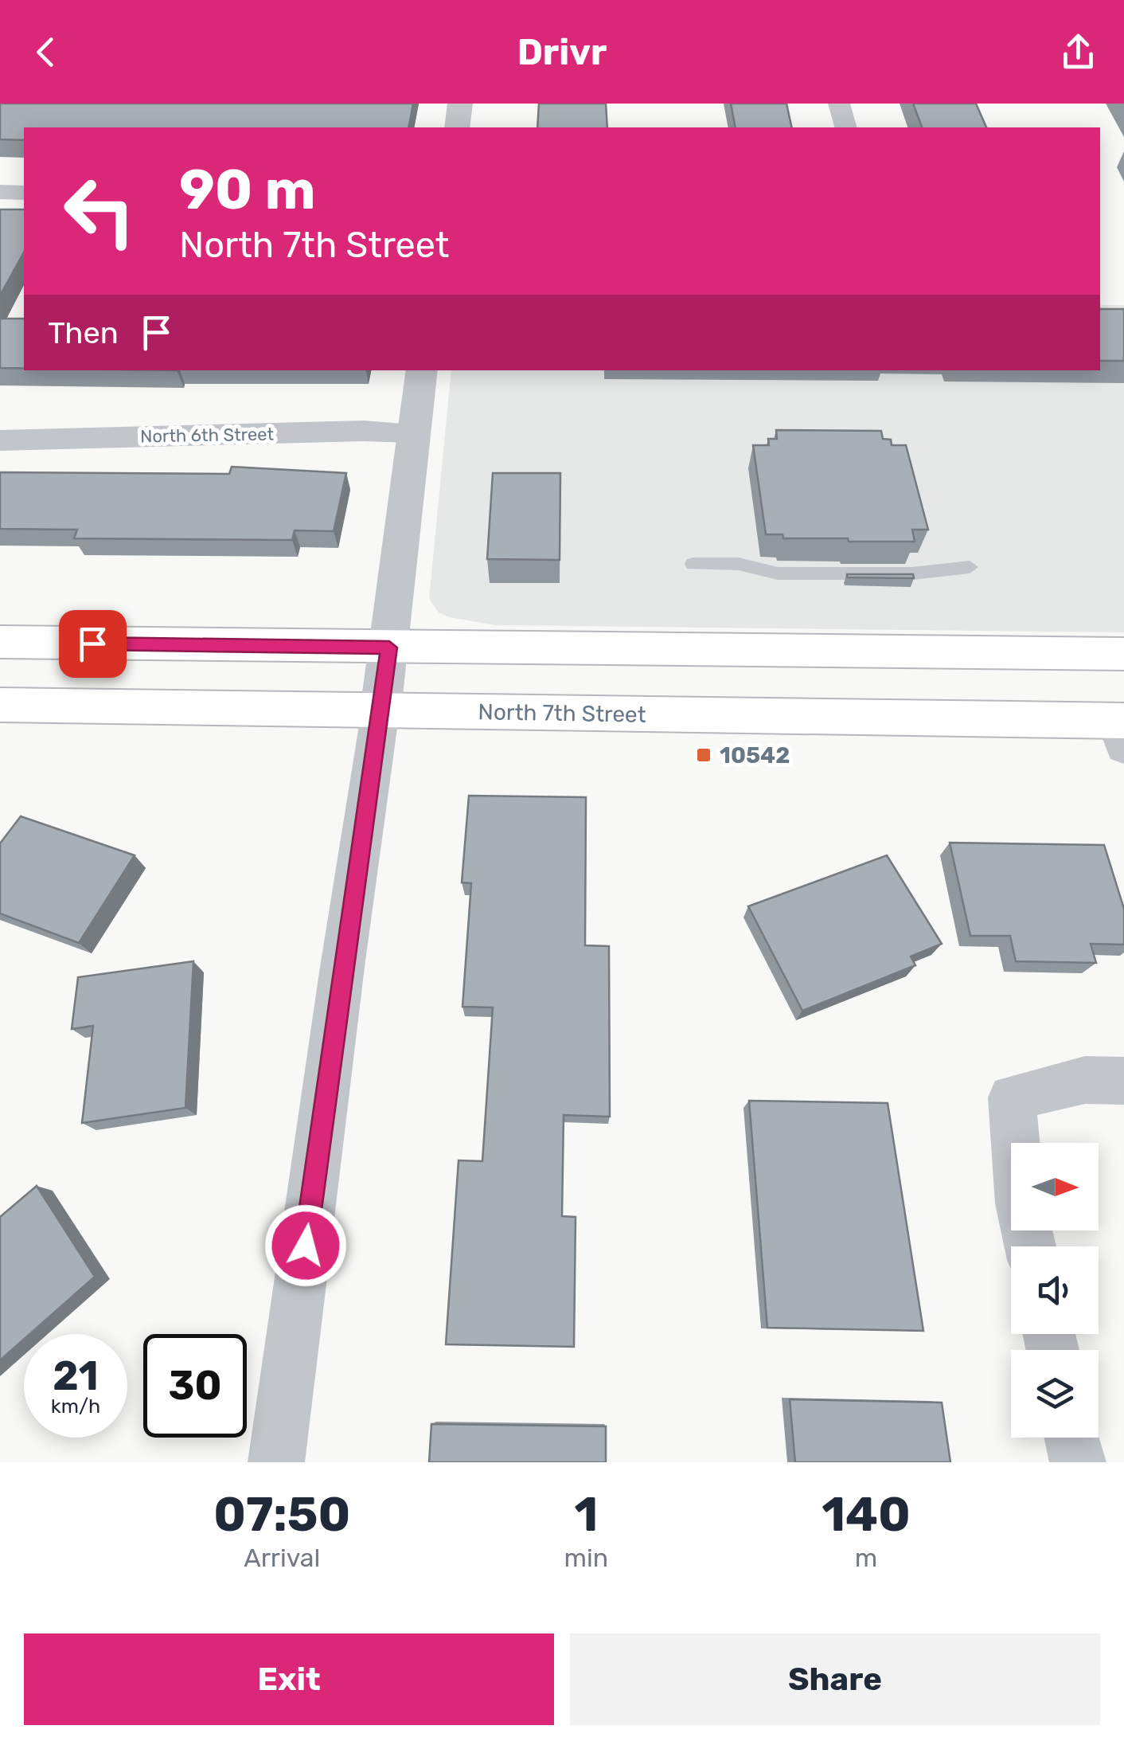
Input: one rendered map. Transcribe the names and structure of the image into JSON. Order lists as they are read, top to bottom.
{
  "streets": {
    "main road": ["North 7th Street"],
    "street": ["North 6th Street"]
  },
  "places": {
    "transit": ["10542"]
  },
  "north": "right",
  "page": {
    "header": "Drivr",
    "turn": ["90 m", "North 7th Street"],
    "then": "Then",
    "speed": "21 km/h",
    "limit": "30",
    "eta": [
      "07:50",
      "Arrival",
      "1",
      "min",
      "140",
      "m"
    ],
    "buttons": ["Exit", "Share"]
  }
}
